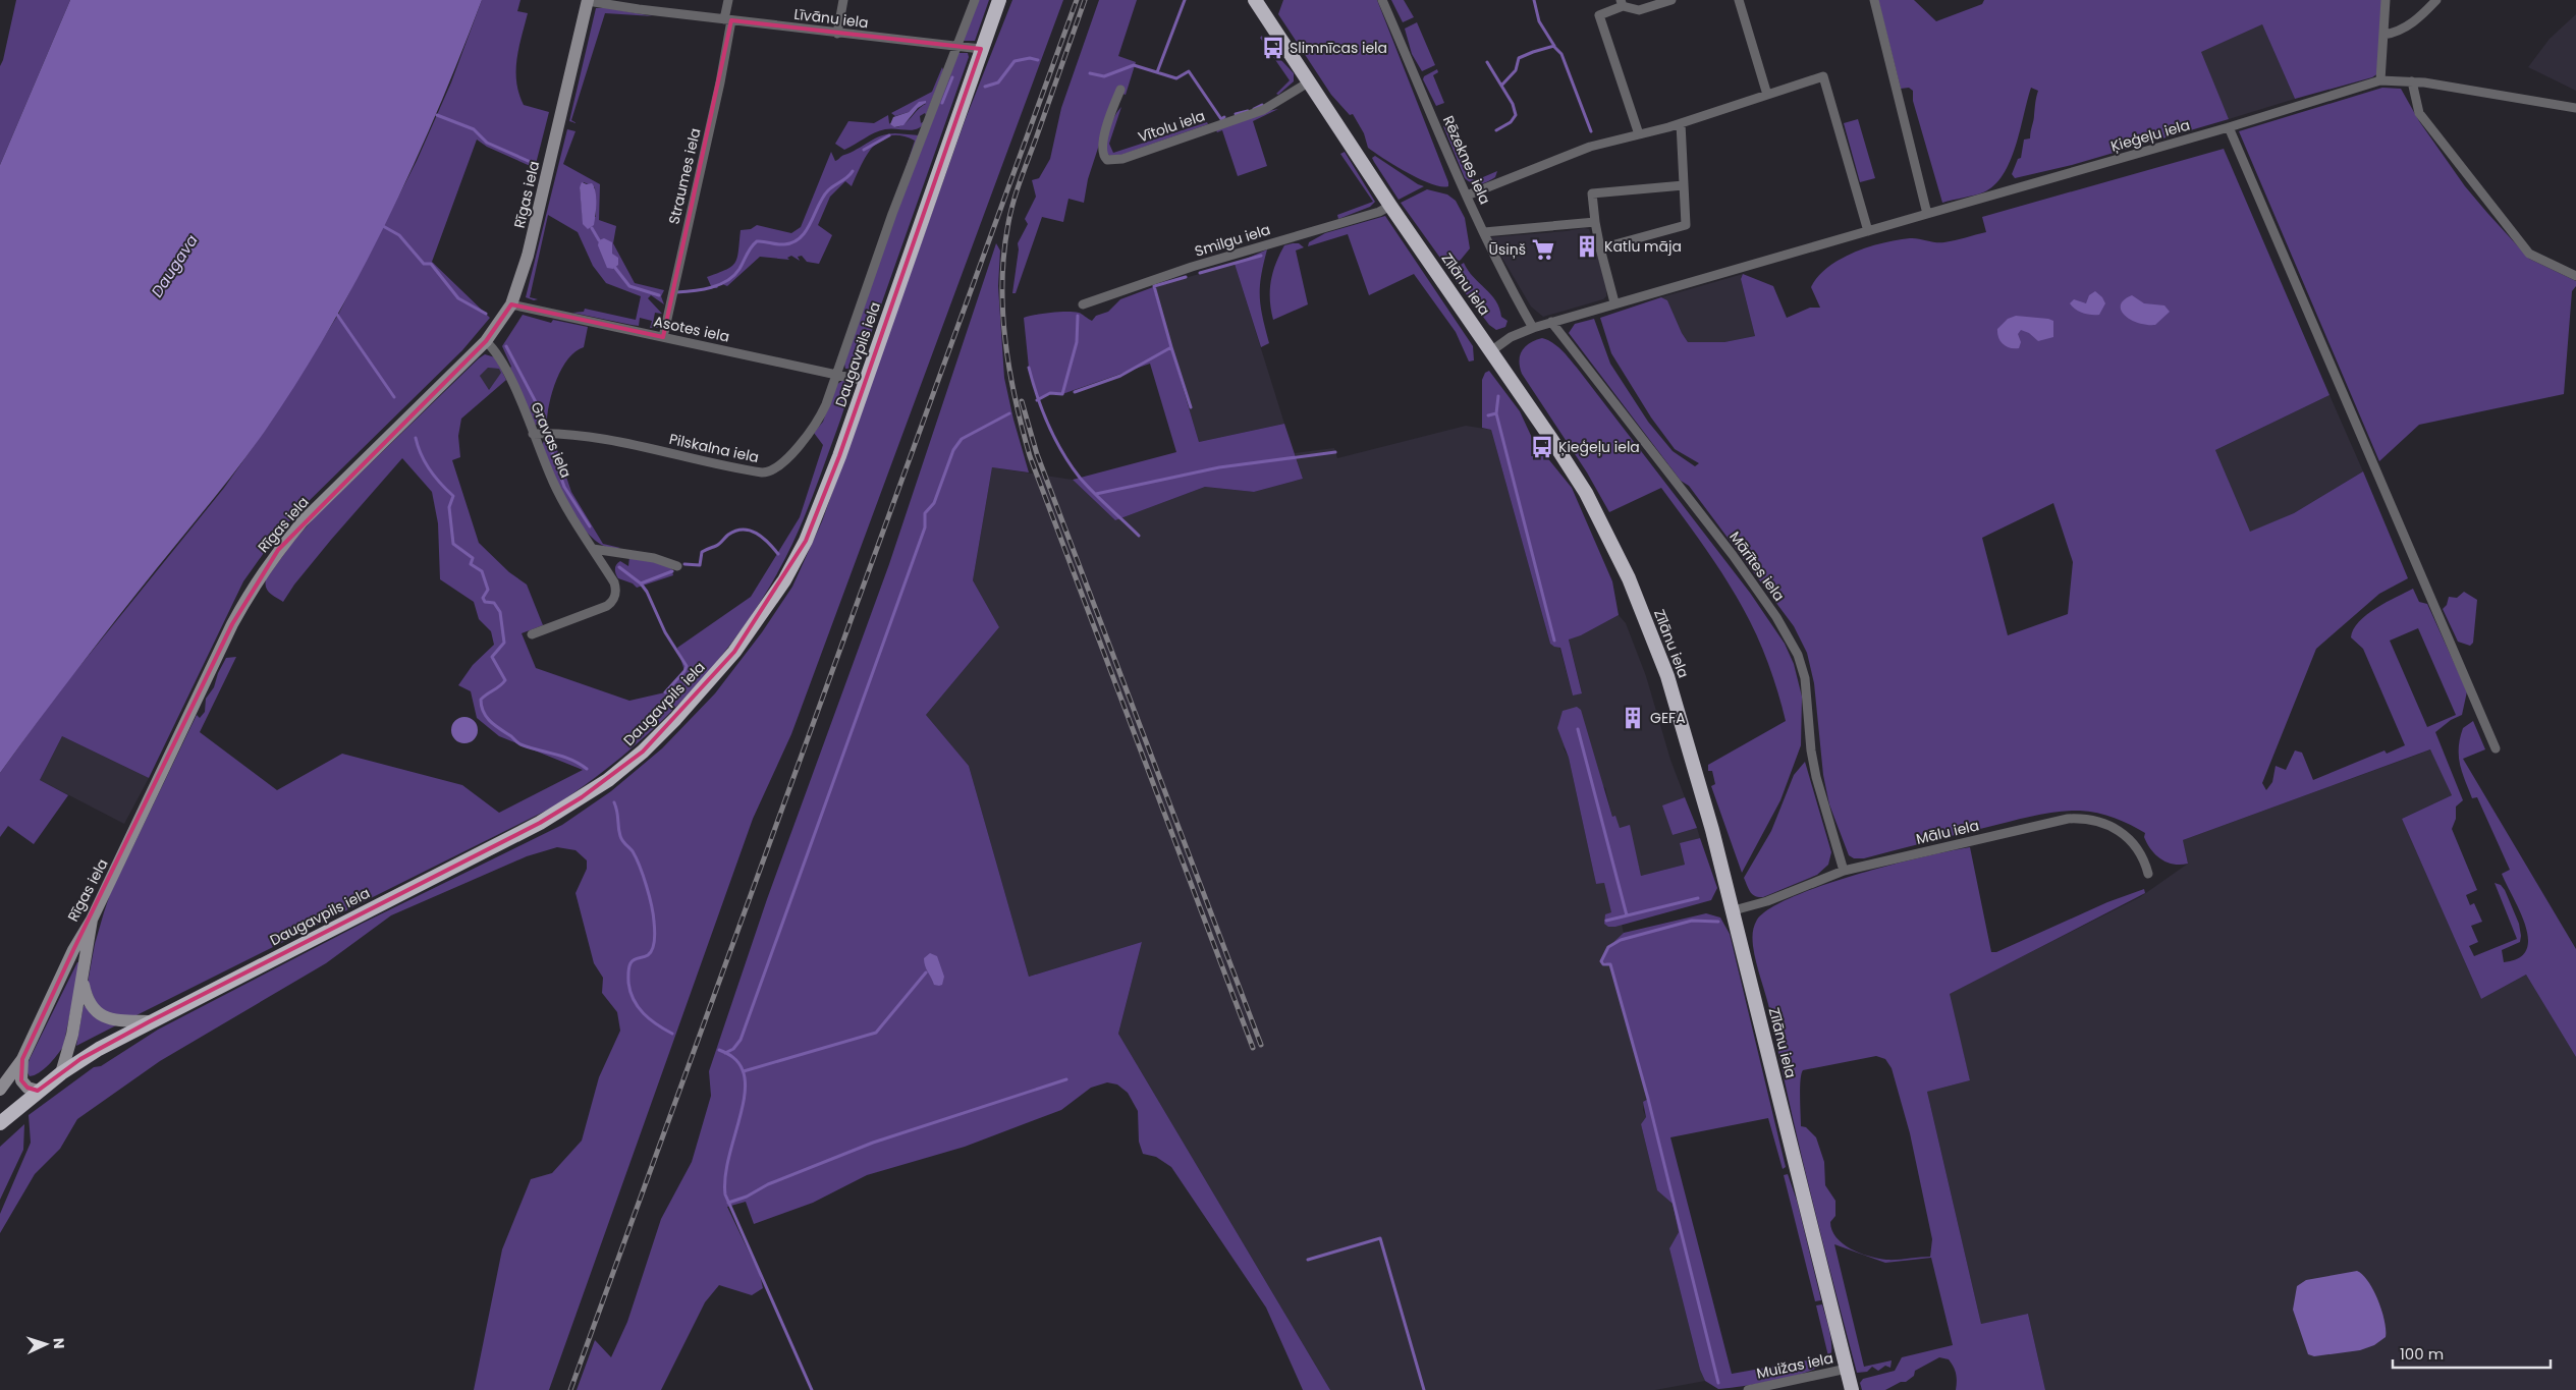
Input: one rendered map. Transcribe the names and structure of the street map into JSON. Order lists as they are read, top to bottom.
{
  "streets": {
    "highway": ["Zīlānu iela", "Daugavpils iela"],
    "main road": ["Rīgas iela"],
    "street": [
      "Līvānu iela",
      "Vītolu iela",
      "Ķieģeļu iela",
      "Rēzeknes iela",
      "Straumes iela",
      "Smilgu iela",
      "Asotes iela",
      "Gravas iela",
      "Pilskalna iela",
      "Mārītes iela",
      "Mālu iela",
      "Muižas iela"
    ]
  },
  "crossings": [
    ["Līvānu iela", "Straumes iela"],
    ["Līvānu iela", "Rīgas iela"],
    ["Līvānu iela", "Daugavpils iela"],
    ["Vītolu iela", "Zīlānu iela"],
    ["Ķieģeļu iela", "Rēzeknes iela"],
    ["Ķieģeļu iela", "Zīlānu iela"],
    ["Ķieģeļu iela", "Mārītes iela"],
    ["Straumes iela", "Asotes iela"],
    ["Rīgas iela", "Asotes iela"],
    ["Rīgas iela", "Gravas iela"],
    ["Smilgu iela", "Zīlānu iela"],
    ["Zīlānu iela", "Mālu iela"],
    ["Zīlānu iela", "Muižas iela"],
    ["Asotes iela", "Daugavpils iela"],
    ["Asotes iela", "Pilskalna iela"],
    ["Daugavpils iela", "Pilskalna iela"],
    ["Gravas iela", "Pilskalna iela"],
    ["Mārītes iela", "Mālu iela"]
  ],
  "water": ["Daugava"],
  "places": {
    "bus stop": ["Slimnīcas iela", "Ķieģeļu iela"],
    "building": ["Katlu māja", "GEFA"],
    "supermarket": ["Ūsiņš"]
  },
  "scale_bar": "100 m",
  "north": "right"
}
